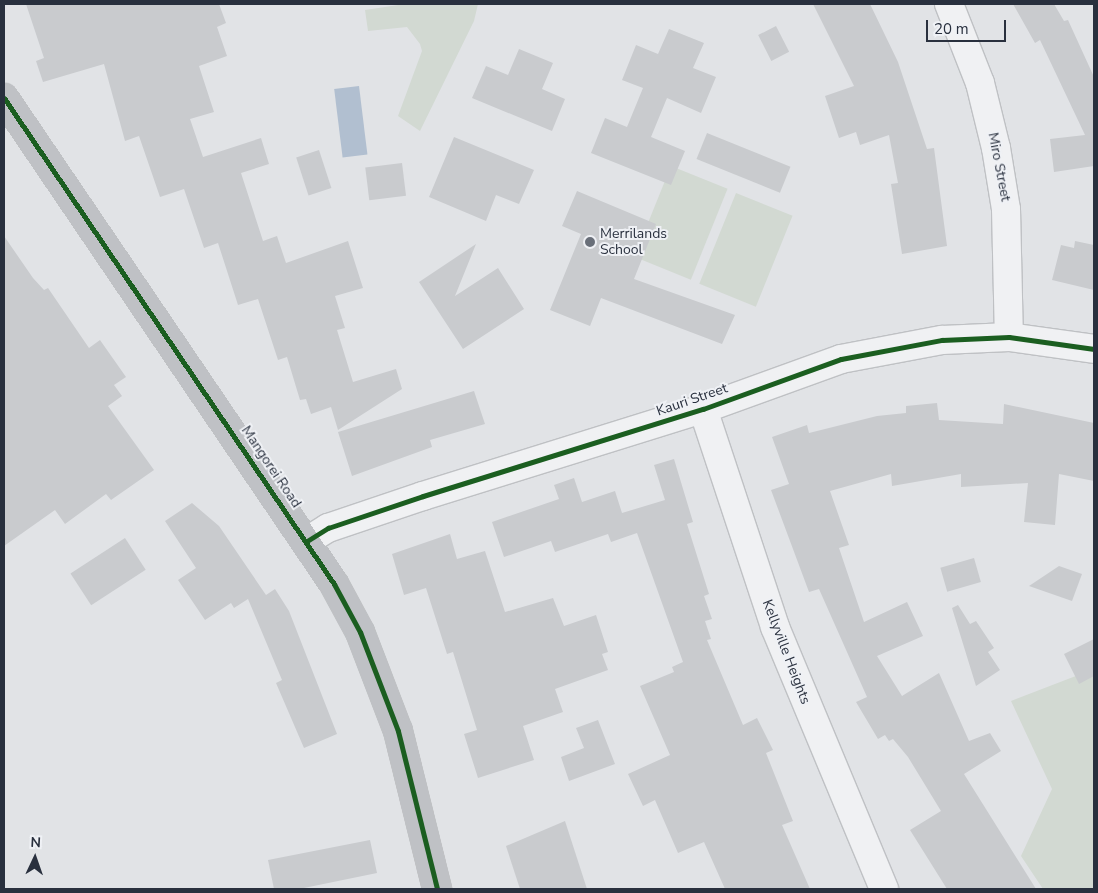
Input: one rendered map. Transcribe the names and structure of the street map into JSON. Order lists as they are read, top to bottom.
{
  "streets": {
    "main road": ["Mangorei Road"],
    "street": ["Miro Street", "Kauri Street", "Kellyville Heights"]
  },
  "crossings": [
    ["Miro Street", "Kauri Street"],
    ["Kauri Street", "Mangorei Road"],
    ["Kauri Street", "Kellyville Heights"]
  ],
  "places": ["Merrilands School"],
  "scale_bar": "20 m",
  "north": "top"
}
